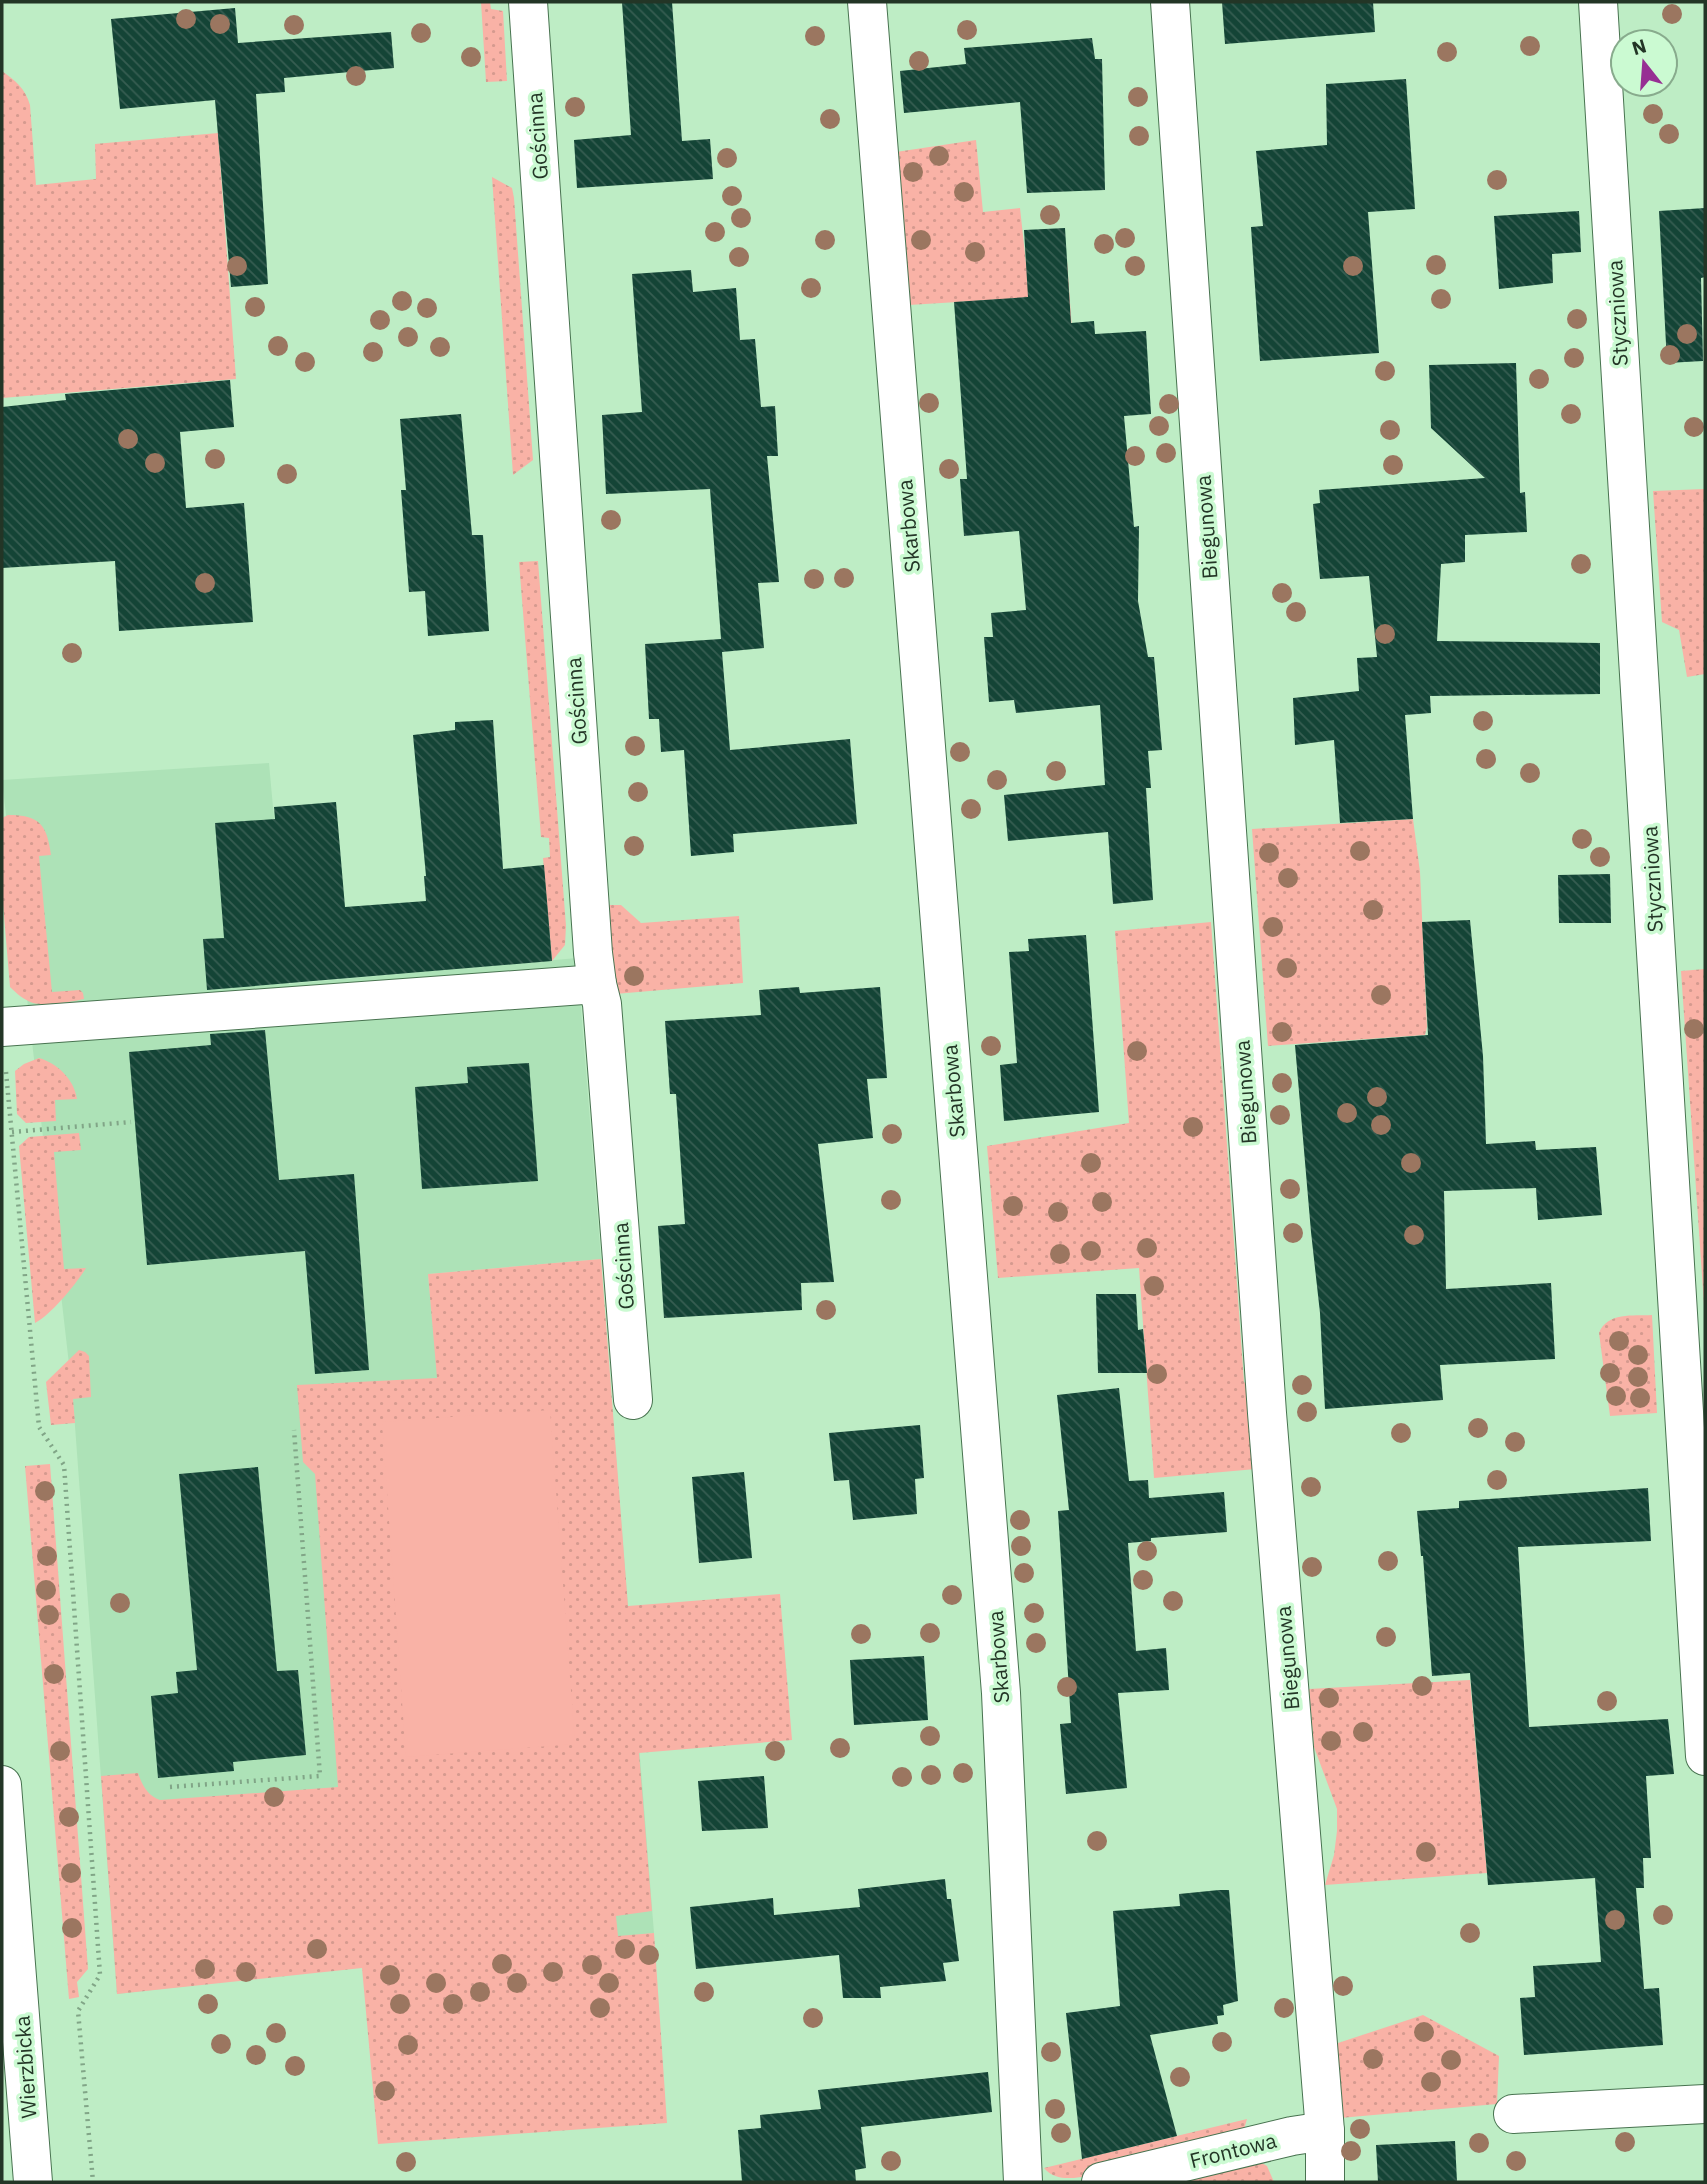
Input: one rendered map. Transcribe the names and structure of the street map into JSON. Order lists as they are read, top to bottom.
{
  "streets": {
    "street": [
      "Gościnna",
      "Styczniowa",
      "Skarbowa",
      "Biegunowa",
      "Wierzbicka",
      "Frontowa"
    ]
  },
  "crossings": [
    ["Biegunowa", "Frontowa"]
  ],
  "north": "top"
}
